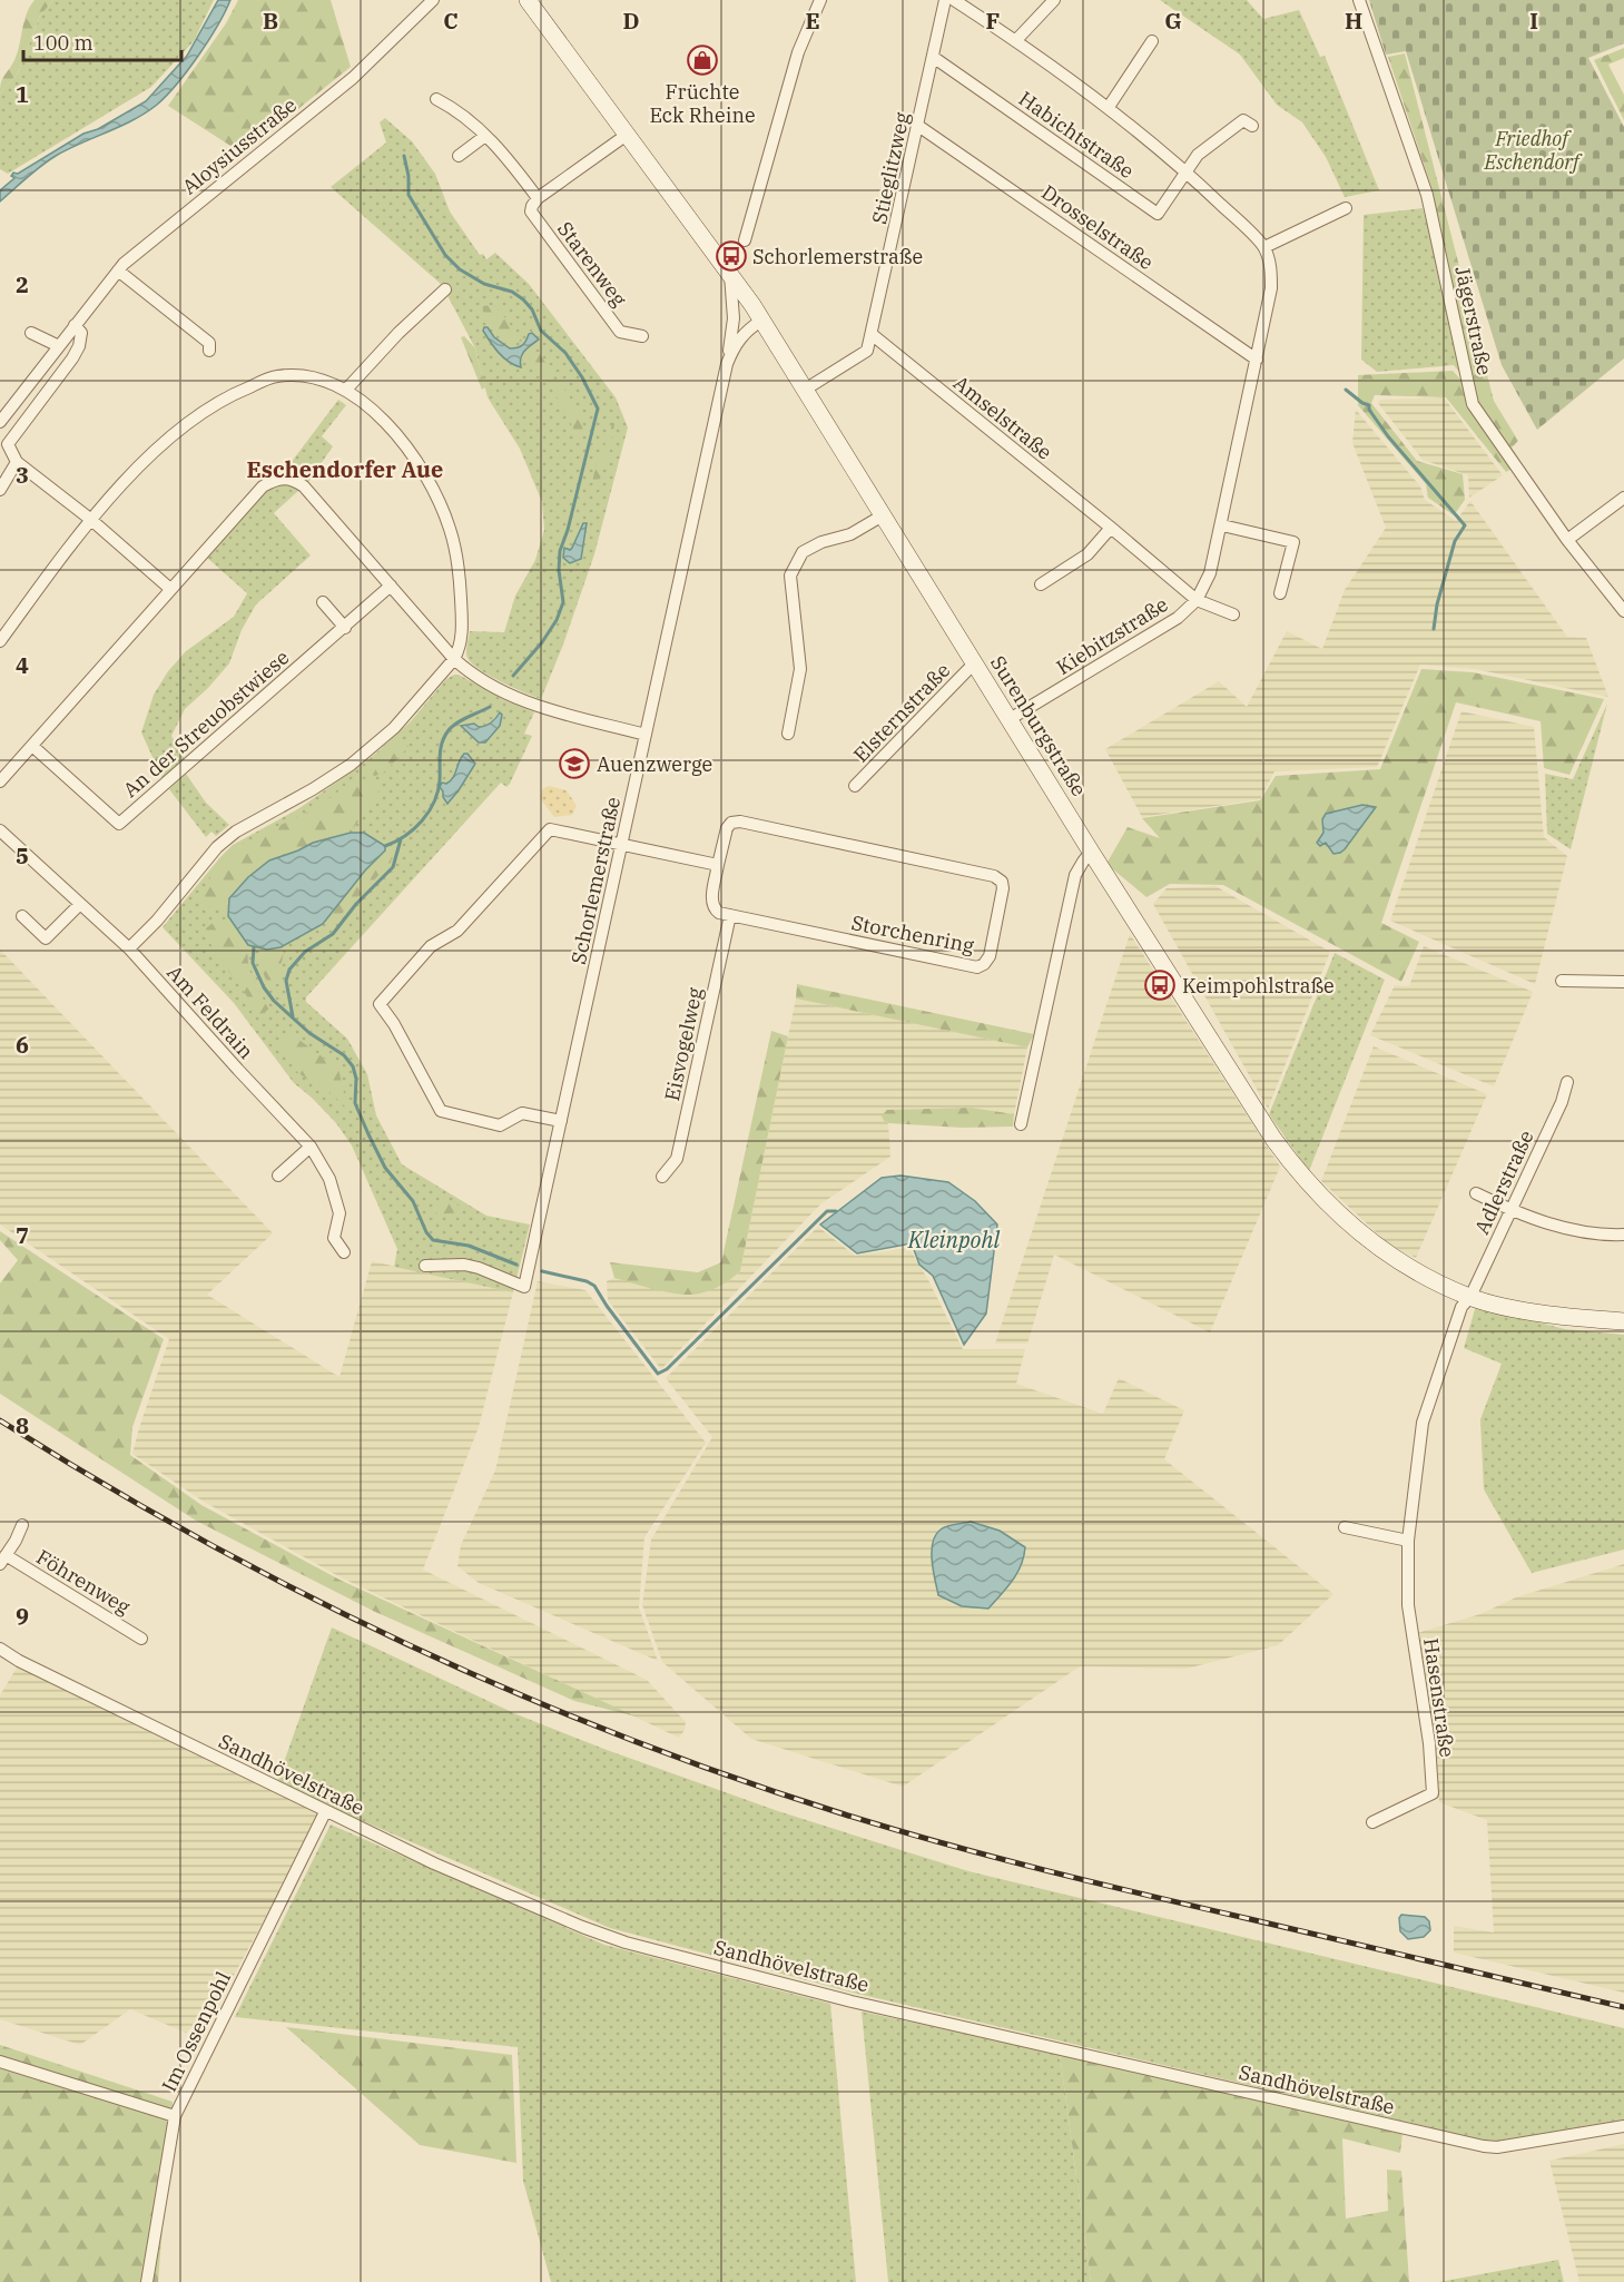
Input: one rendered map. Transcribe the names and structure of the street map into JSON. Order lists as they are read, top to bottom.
{
  "streets": {
    "street": [
      "Habichtstraße",
      "Aloysiusstraße",
      "Stieglitzweg",
      "Drosselstraße",
      "Starenweg",
      "Jägerstraße",
      "Amselstraße",
      "Kiebitzstraße",
      "Elsternstraße",
      "An der Streuobstwiese",
      "Surenburgstraße",
      "Schorlemerstraße",
      "Storchenring",
      "Am Feldrain",
      "Eisvogelweg",
      "Adlerstraße",
      "Föhrenweg",
      "Hasenstraße",
      "Sandhövelstraße",
      "Im Ossenpohl"
    ]
  },
  "crossings": [
    ["Habichtstraße", "Stieglitzweg"],
    ["Stieglitzweg", "Drosselstraße"],
    ["Stieglitzweg", "Amselstraße"],
    ["Stieglitzweg", "Surenburgstraße"],
    ["Drosselstraße", "Kiebitzstraße"],
    ["Amselstraße", "Kiebitzstraße"],
    ["Kiebitzstraße", "Surenburgstraße"],
    ["Elsternstraße", "Surenburgstraße"],
    ["Surenburgstraße", "Schorlemerstraße"],
    ["Surenburgstraße", "Adlerstraße"],
    ["Surenburgstraße", "Hasenstraße"],
    ["Storchenring", "Eisvogelweg"],
    ["Adlerstraße", "Hasenstraße"],
    ["Sandhövelstraße", "Im Ossenpohl"]
  ],
  "districts": ["Eschendorfer Aue"],
  "water": ["Kleinpohl"],
  "parks": ["Friedhof Eschendorf"],
  "places": {
    "shop": ["Früchte Eck Rheine"],
    "bus stop": ["Schorlemerstraße", "Keimpohlstraße"],
    "school or university": ["Auenzwerge"]
  },
  "scale_bar": "100 m",
  "grid": {
    "columns": [
      "B",
      "C",
      "D",
      "E",
      "F",
      "G",
      "H",
      "I"
    ],
    "rows": [
      "1",
      "2",
      "3",
      "4",
      "5",
      "6",
      "7",
      "8",
      "9"
    ]
  }
}
